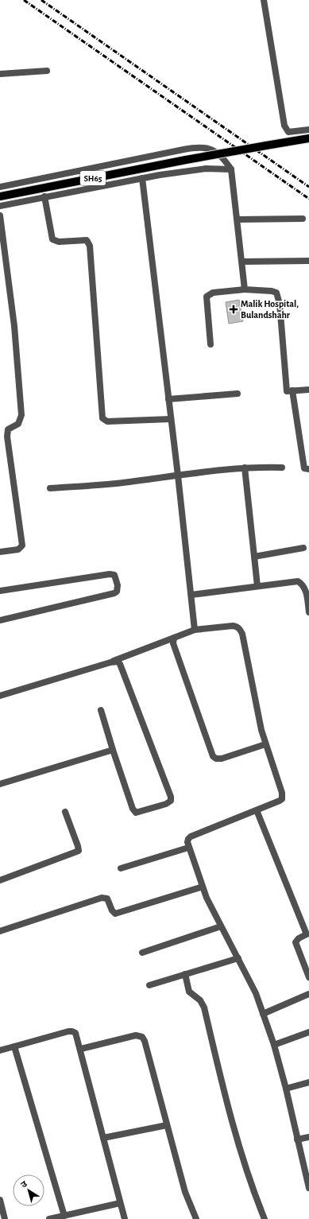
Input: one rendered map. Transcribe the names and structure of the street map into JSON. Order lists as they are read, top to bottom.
{
  "streets": {
    "main road": ["SH65"]
  },
  "places": {
    "health": ["Malik Hospital, Bulandshahr"]
  },
  "north": "top left"
}
